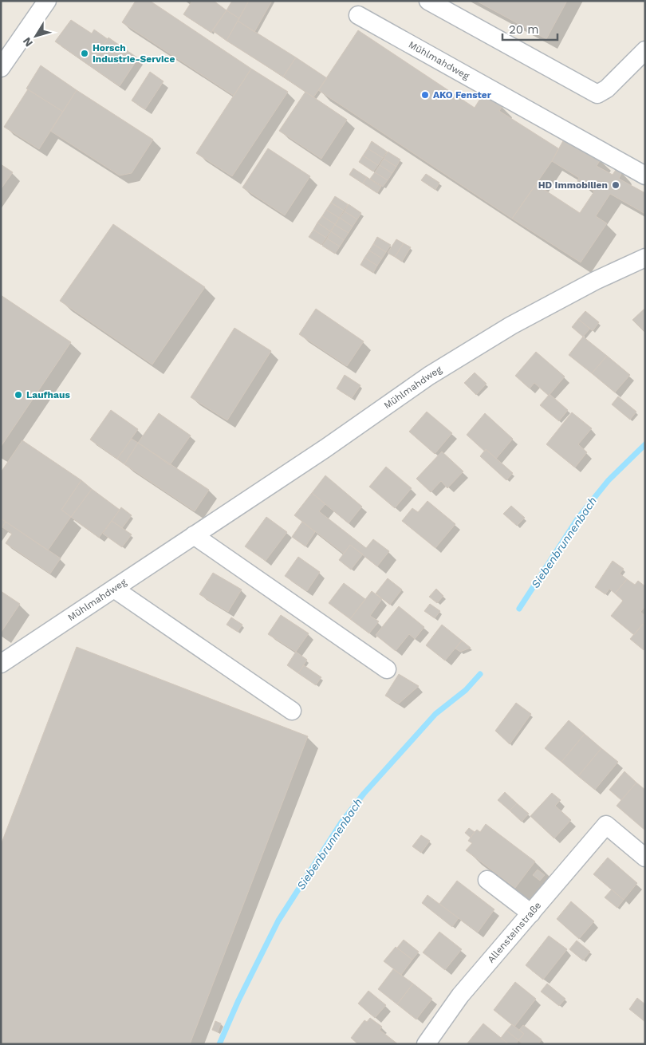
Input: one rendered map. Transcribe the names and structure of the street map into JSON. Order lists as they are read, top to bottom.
{
  "streets": {
    "street": ["Mühlmahdweg", "Allensteinstraße"]
  },
  "water": ["Siebenbrunnenbach"],
  "places": [
    "Horsch Industrie-Service",
    "AKO Fenster",
    "HD Immobilien",
    "Laufhaus"
  ],
  "scale_bar": "20 m",
  "north": "bottom left"
}
